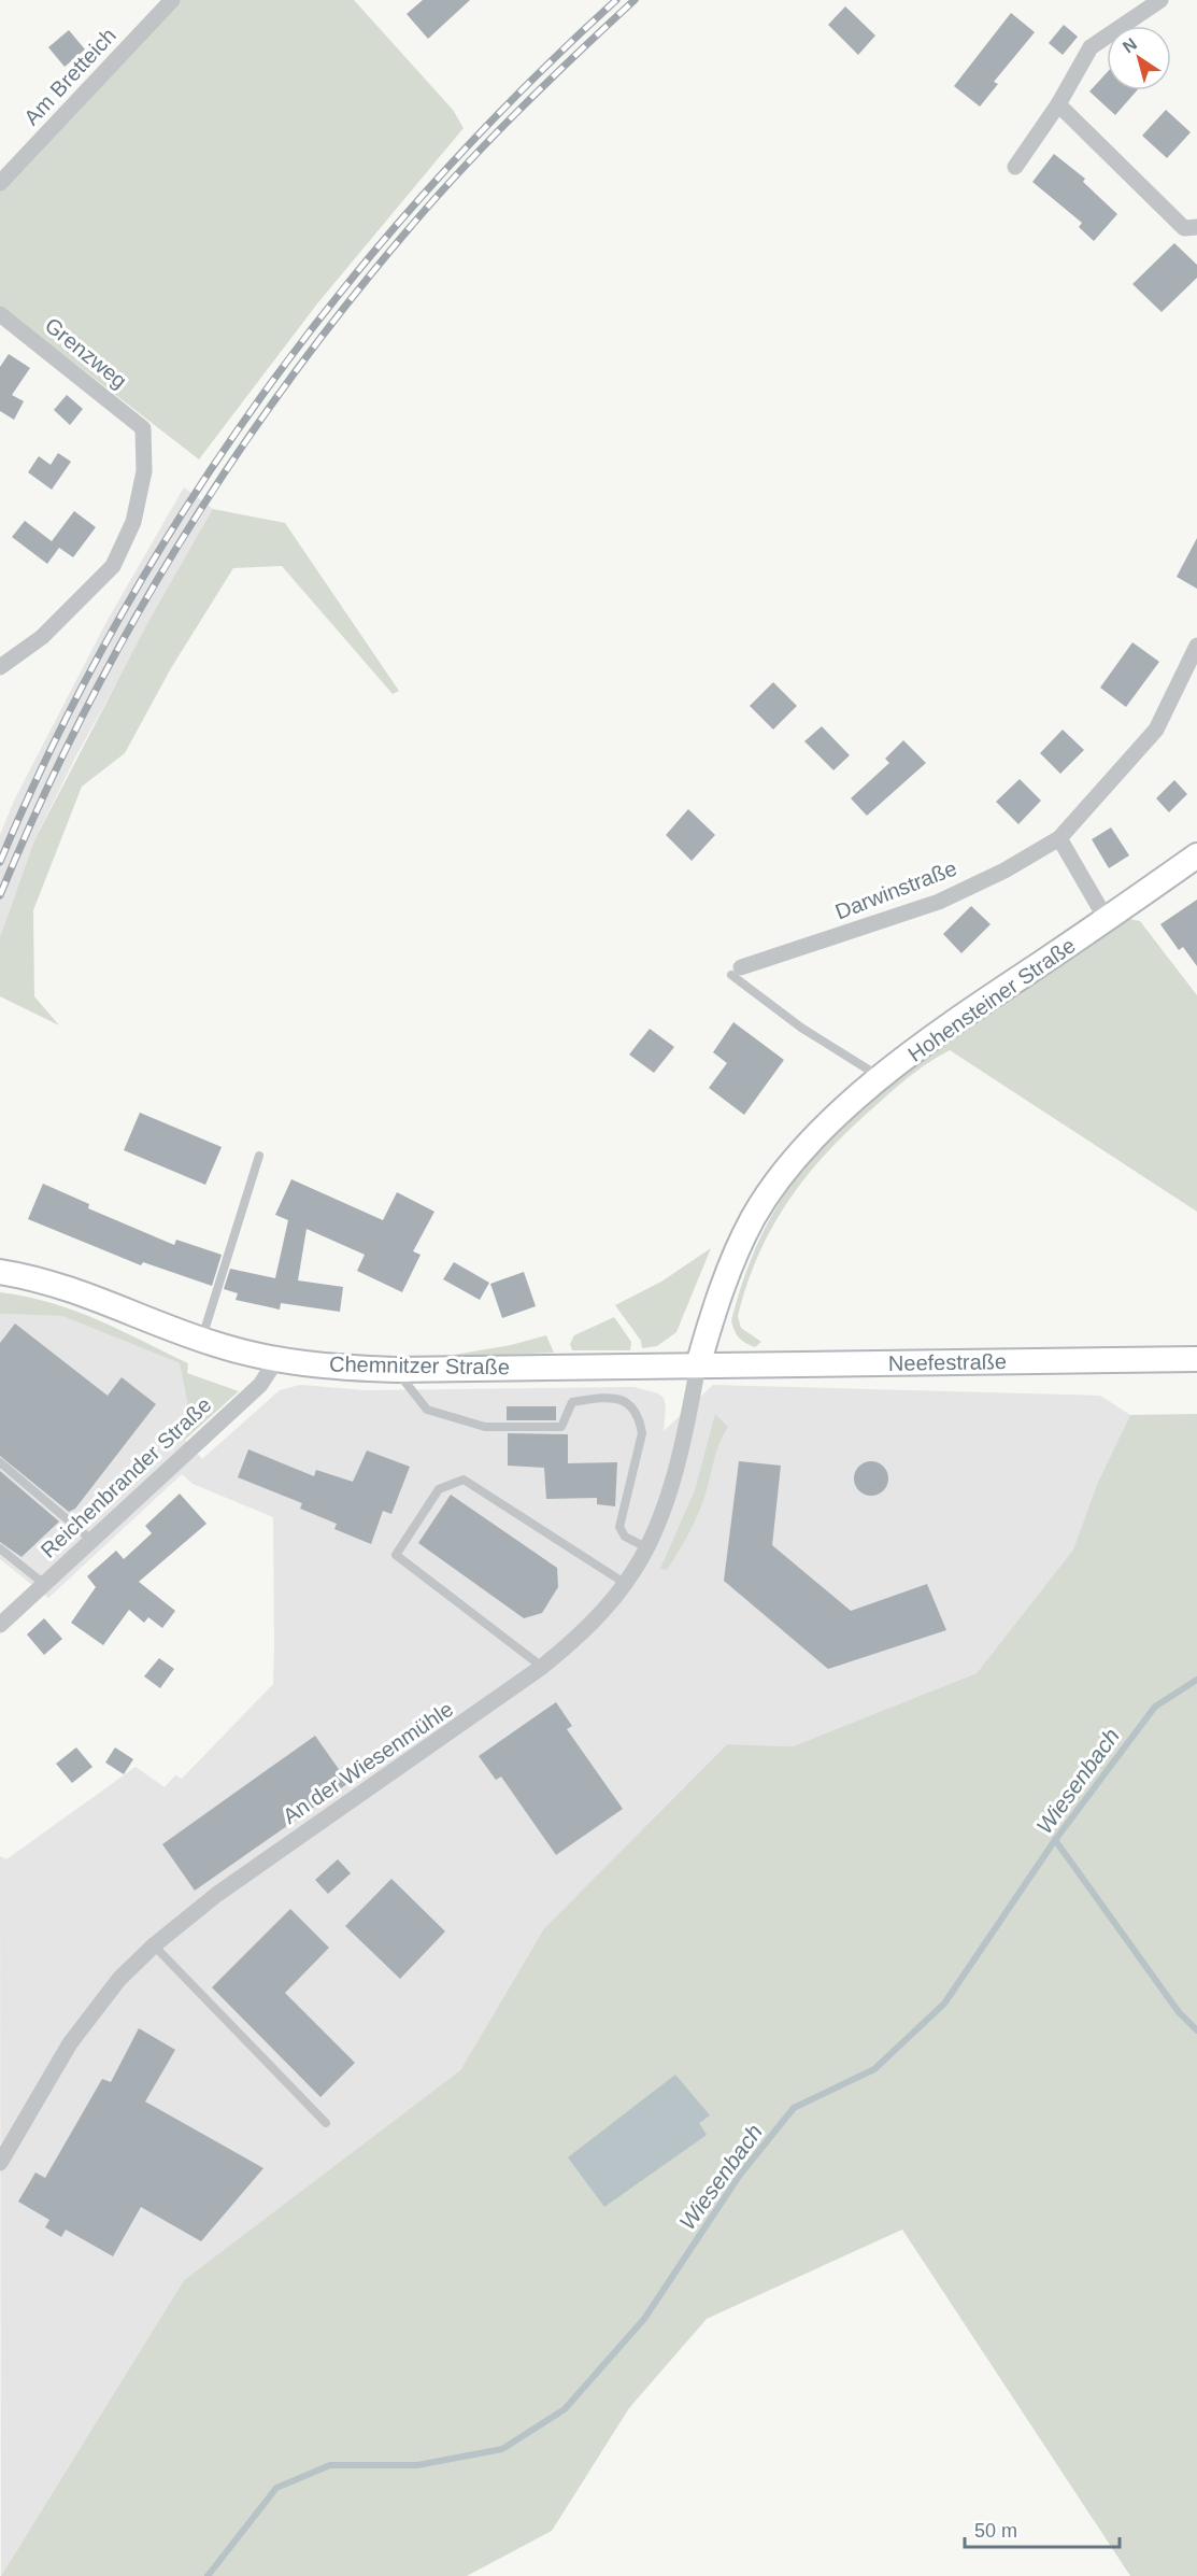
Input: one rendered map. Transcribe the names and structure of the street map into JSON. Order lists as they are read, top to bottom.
{
  "streets": {
    "main road": ["Hohensteiner Straße", "Neefestraße", "Chemnitzer Straße"],
    "street": [
      "Am Bretteich",
      "Grenzweg",
      "Darwinstraße",
      "Reichenbrander Straße",
      "An der Wiesenmühle"
    ]
  },
  "crossings": [
    ["Hohensteiner Straße", "Neefestraße"],
    ["Hohensteiner Straße", "Chemnitzer Straße"],
    ["Hohensteiner Straße", "An der Wiesenmühle"],
    ["Neefestraße", "Chemnitzer Straße"],
    ["Neefestraße", "An der Wiesenmühle"],
    ["Chemnitzer Straße", "Reichenbrander Straße"],
    ["Chemnitzer Straße", "An der Wiesenmühle"]
  ],
  "water": ["Wiesenbach"],
  "scale_bar": "50 m",
  "north": "top left"
}
